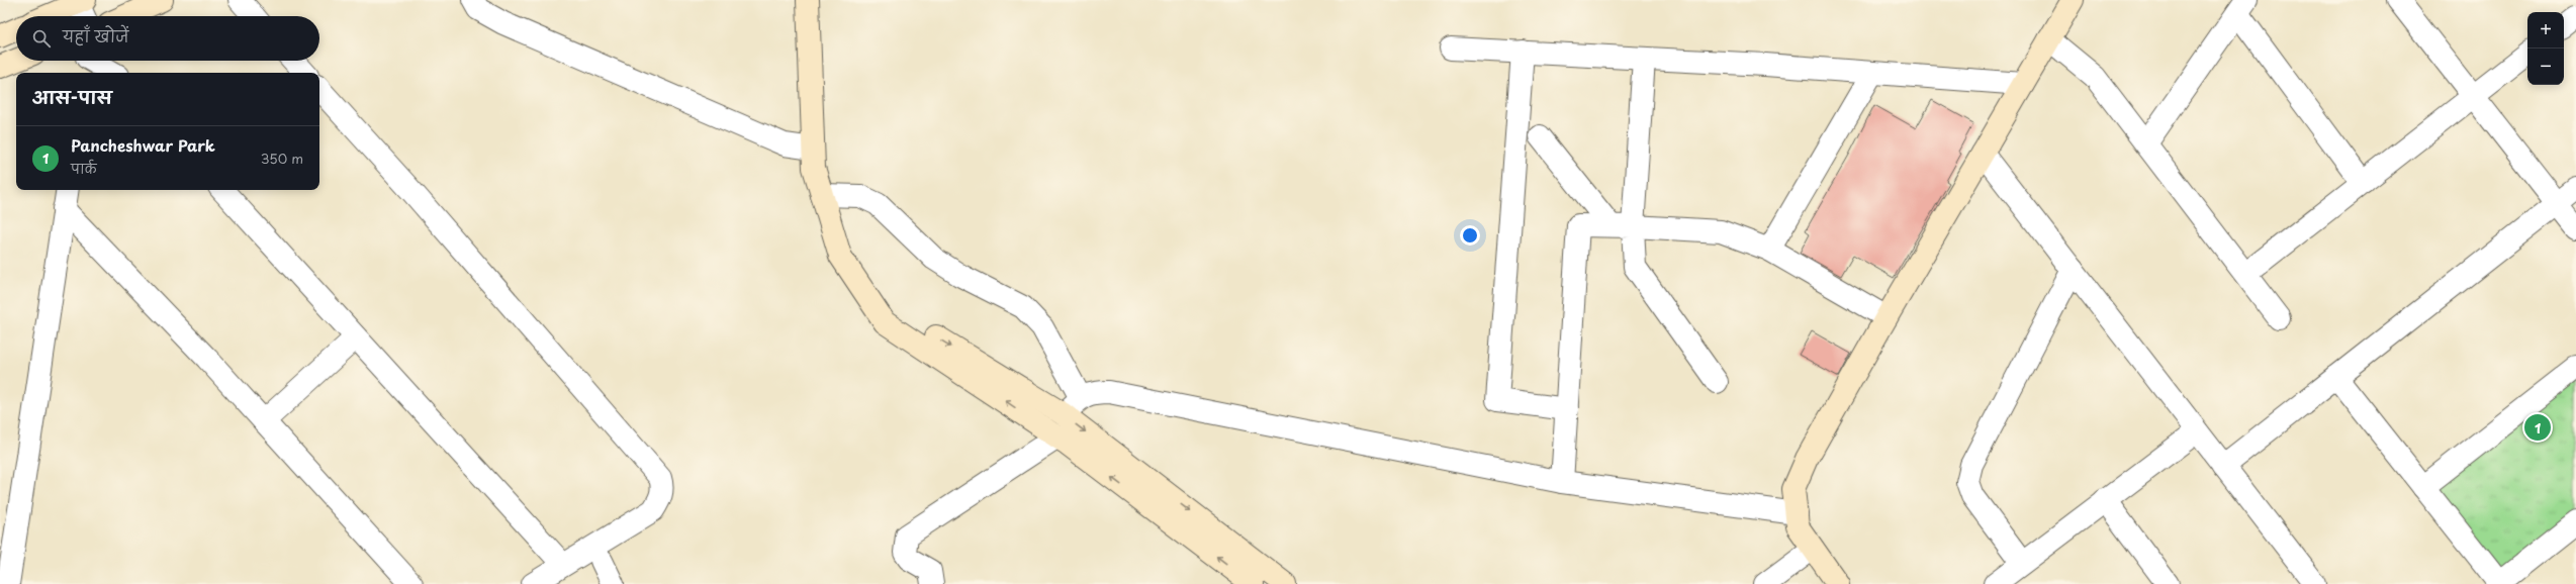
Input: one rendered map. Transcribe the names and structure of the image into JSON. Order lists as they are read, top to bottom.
{
  "page": {
    "map_buttons": ["+", "−"],
    "search": "यहाँ खोजें",
    "heading": "आस-पास",
    "list": [
      {
        "mark": "1",
        "name": "Pancheshwar Park",
        "note": "पार्क",
        "value": "350 m"
      }
    ],
    "pins": "1"
  }
}
